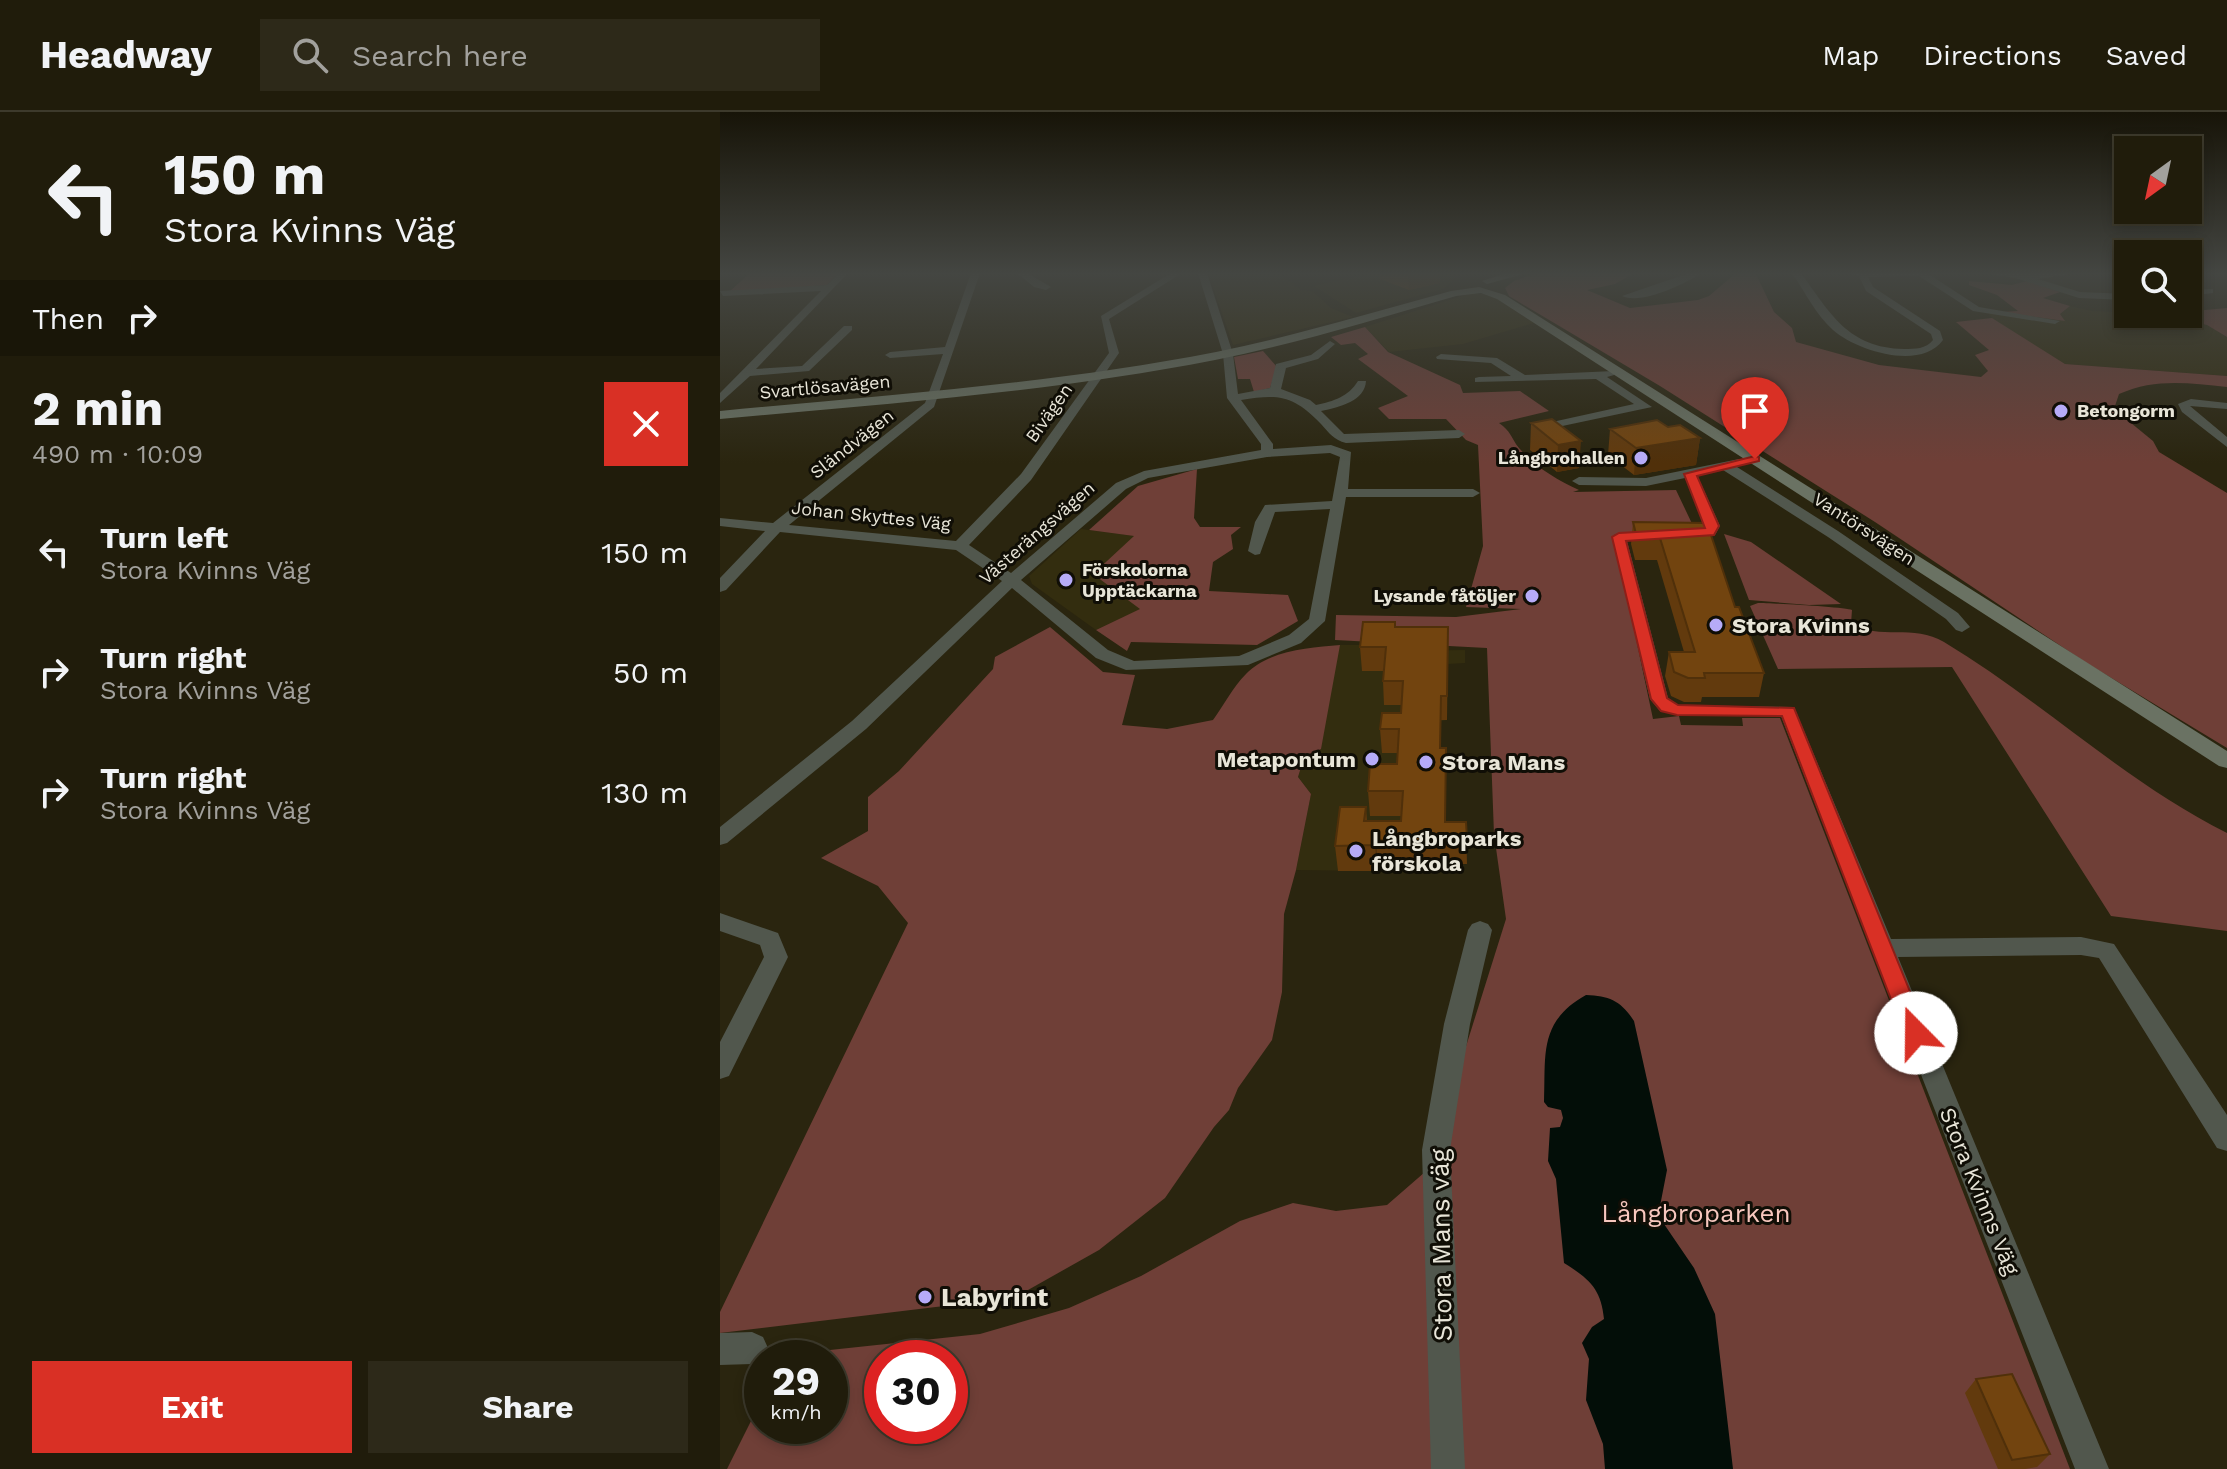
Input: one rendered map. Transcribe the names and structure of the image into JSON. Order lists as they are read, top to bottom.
{
  "streets": {
    "street": [
      "Svartlösavägen",
      "Bivägen",
      "Sländvägen",
      "Johan Skyttes Väg",
      "Vantörsvägen",
      "Västerängsvägen",
      "Stora Kvinns Väg",
      "Stora Mans väg"
    ]
  },
  "crossings": [
    ["Svartlösavägen", "Bivägen"],
    ["Svartlösavägen", "Sländvägen"],
    ["Bivägen", "Johan Skyttes Väg"],
    ["Sländvägen", "Johan Skyttes Väg"],
    ["Johan Skyttes Väg", "Västerängsvägen"]
  ],
  "parks": ["Långbroparken"],
  "places": [
    "Betongorm",
    "Långbrohallen",
    "Förskolorna Upptäckarna",
    "Lysande fåtöljer",
    "Stora Kvinns",
    "Metapontum",
    "Stora Mans",
    "Långbroparks förskola",
    "Labyrint"
  ],
  "north": "bottom left",
  "page": {
    "header": "Headway",
    "search": "Search here",
    "nav": ["Map", "Directions", "Saved"],
    "turn": ["150 m", "Stora Kvinns Väg"],
    "then": "Then",
    "heading": ["2 min", "490 m · 10:09"],
    "list": [
      {
        "name": "Turn left",
        "note": "Stora Kvinns Väg",
        "value": "150 m"
      },
      {
        "name": "Turn right",
        "note": "Stora Kvinns Väg",
        "value": "50 m"
      },
      {
        "name": "Turn right",
        "note": "Stora Kvinns Väg",
        "value": "130 m"
      }
    ],
    "speed": "29 km/h",
    "limit": "30",
    "buttons": ["Exit", "Share"]
  }
}
